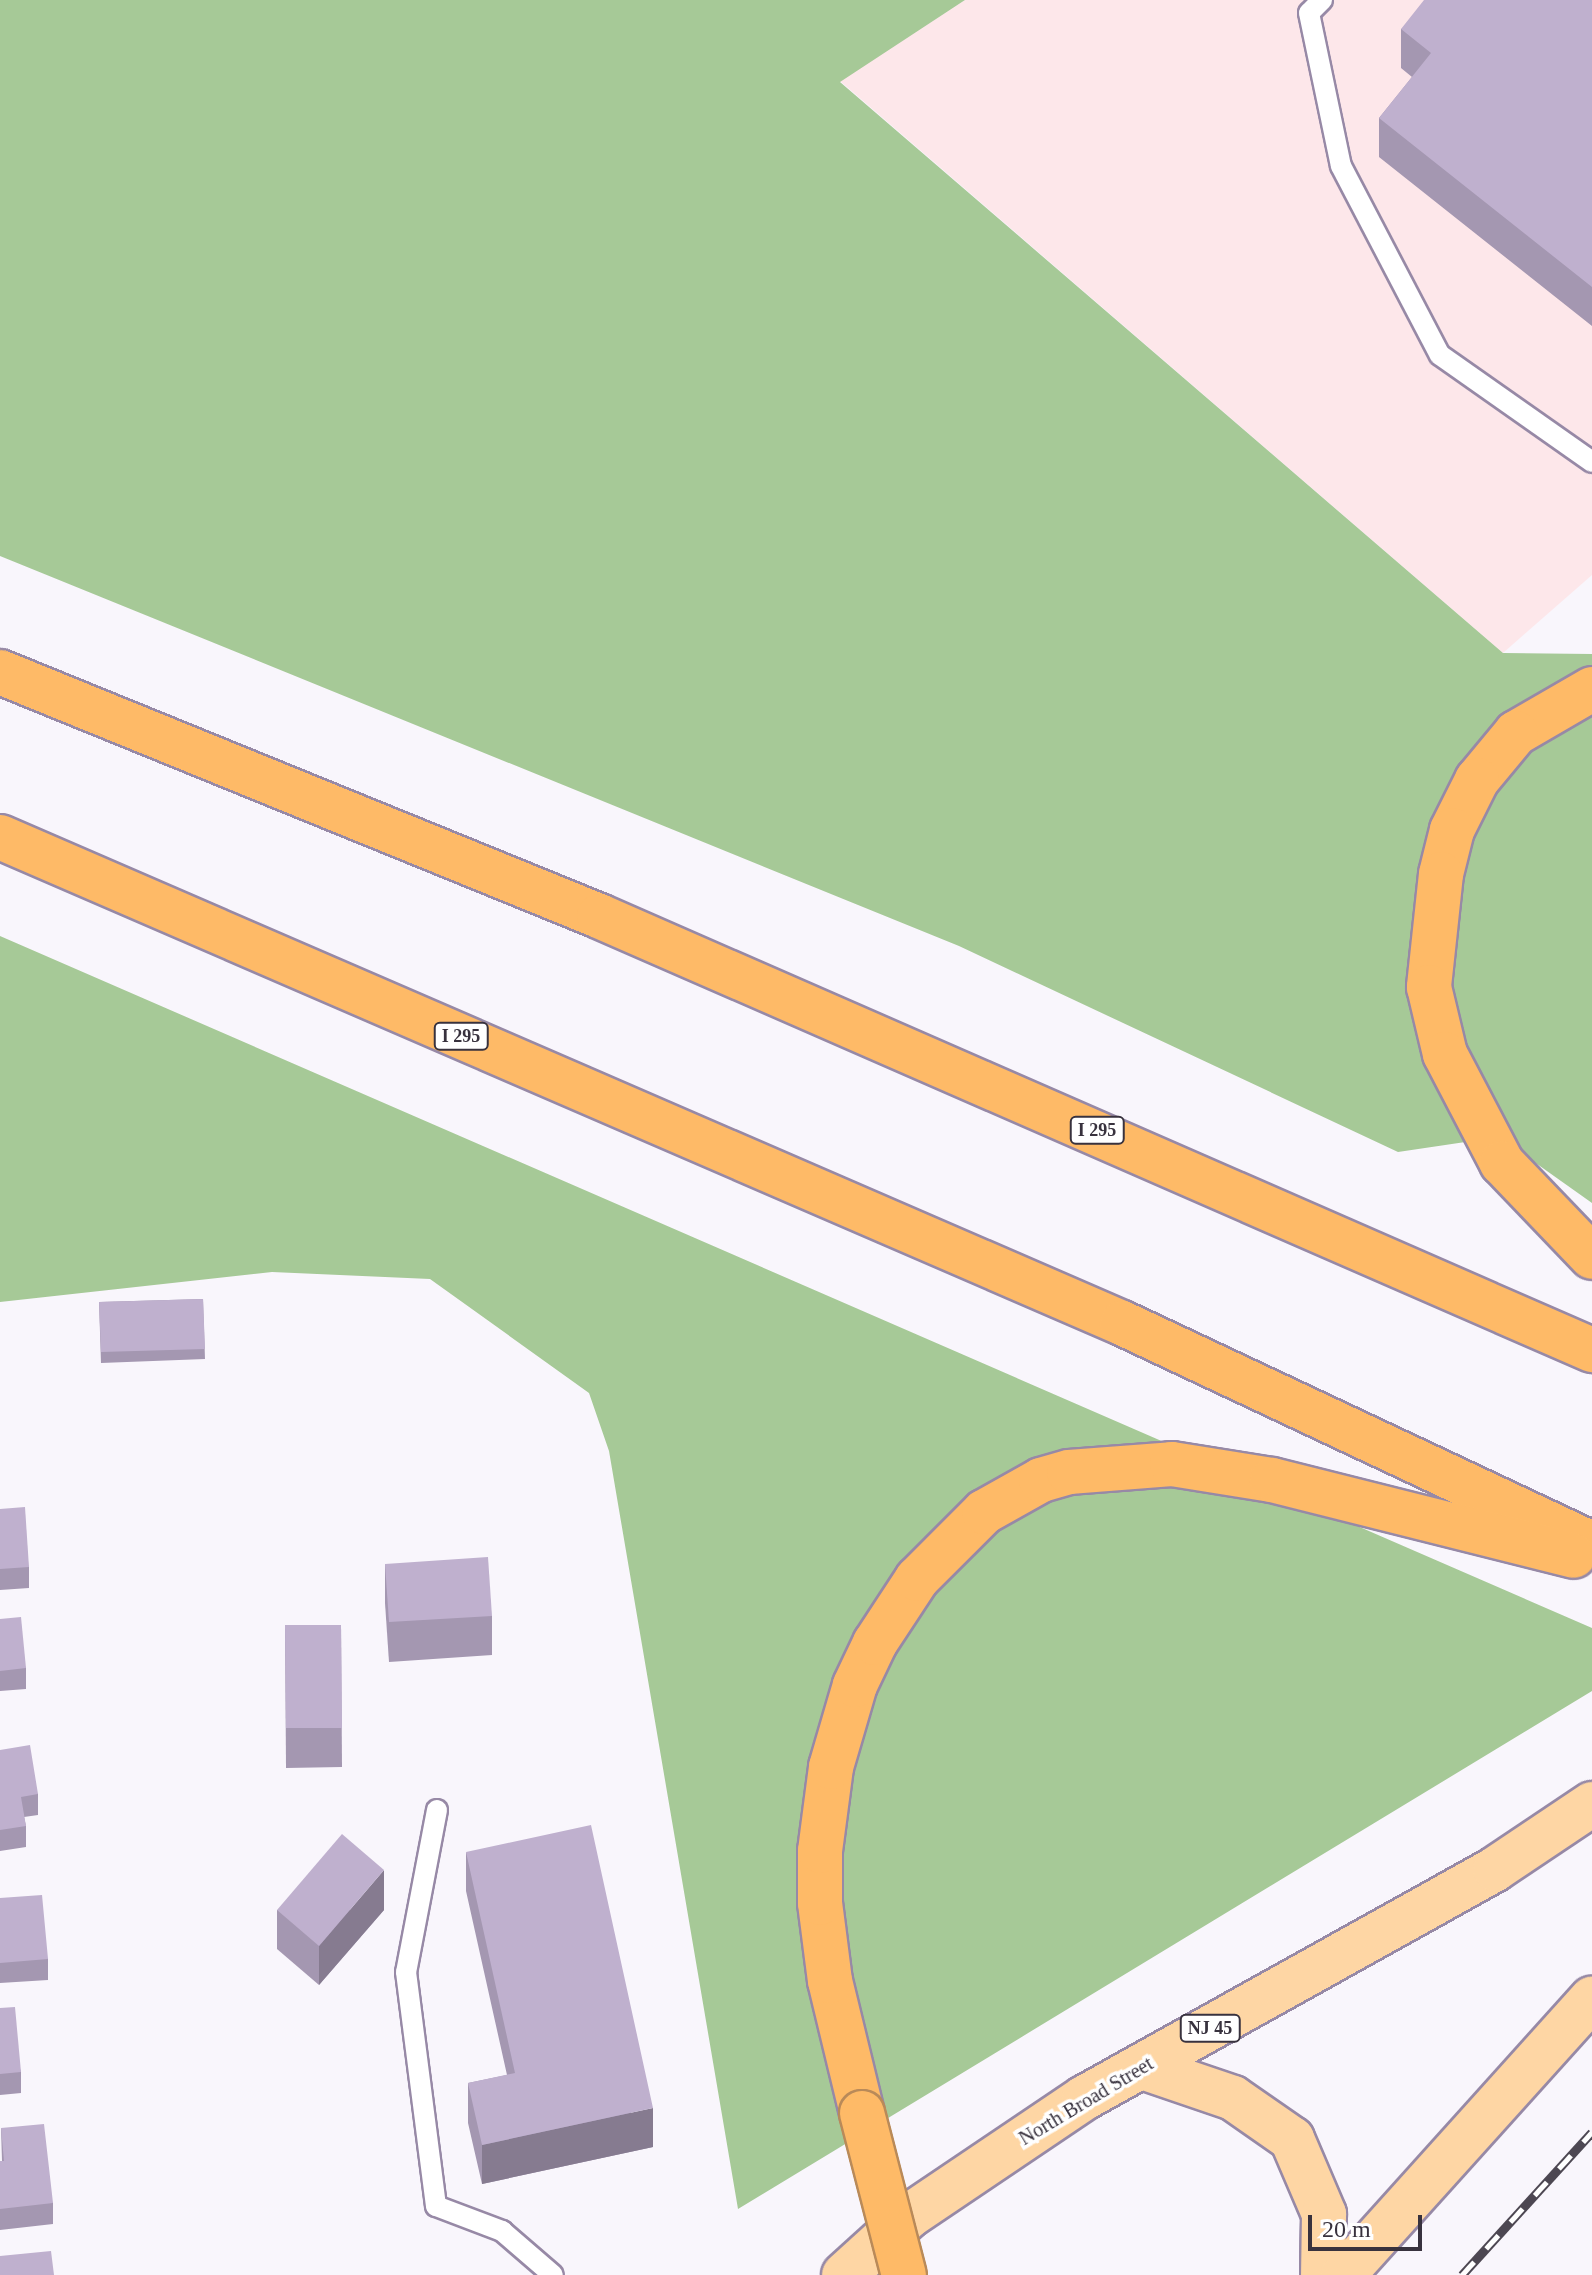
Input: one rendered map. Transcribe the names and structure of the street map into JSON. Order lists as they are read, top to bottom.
{
  "streets": {
    "highway": ["I 295"],
    "main road": ["NJ 45", "North Broad Street"]
  },
  "scale_bar": "20 m"
}
